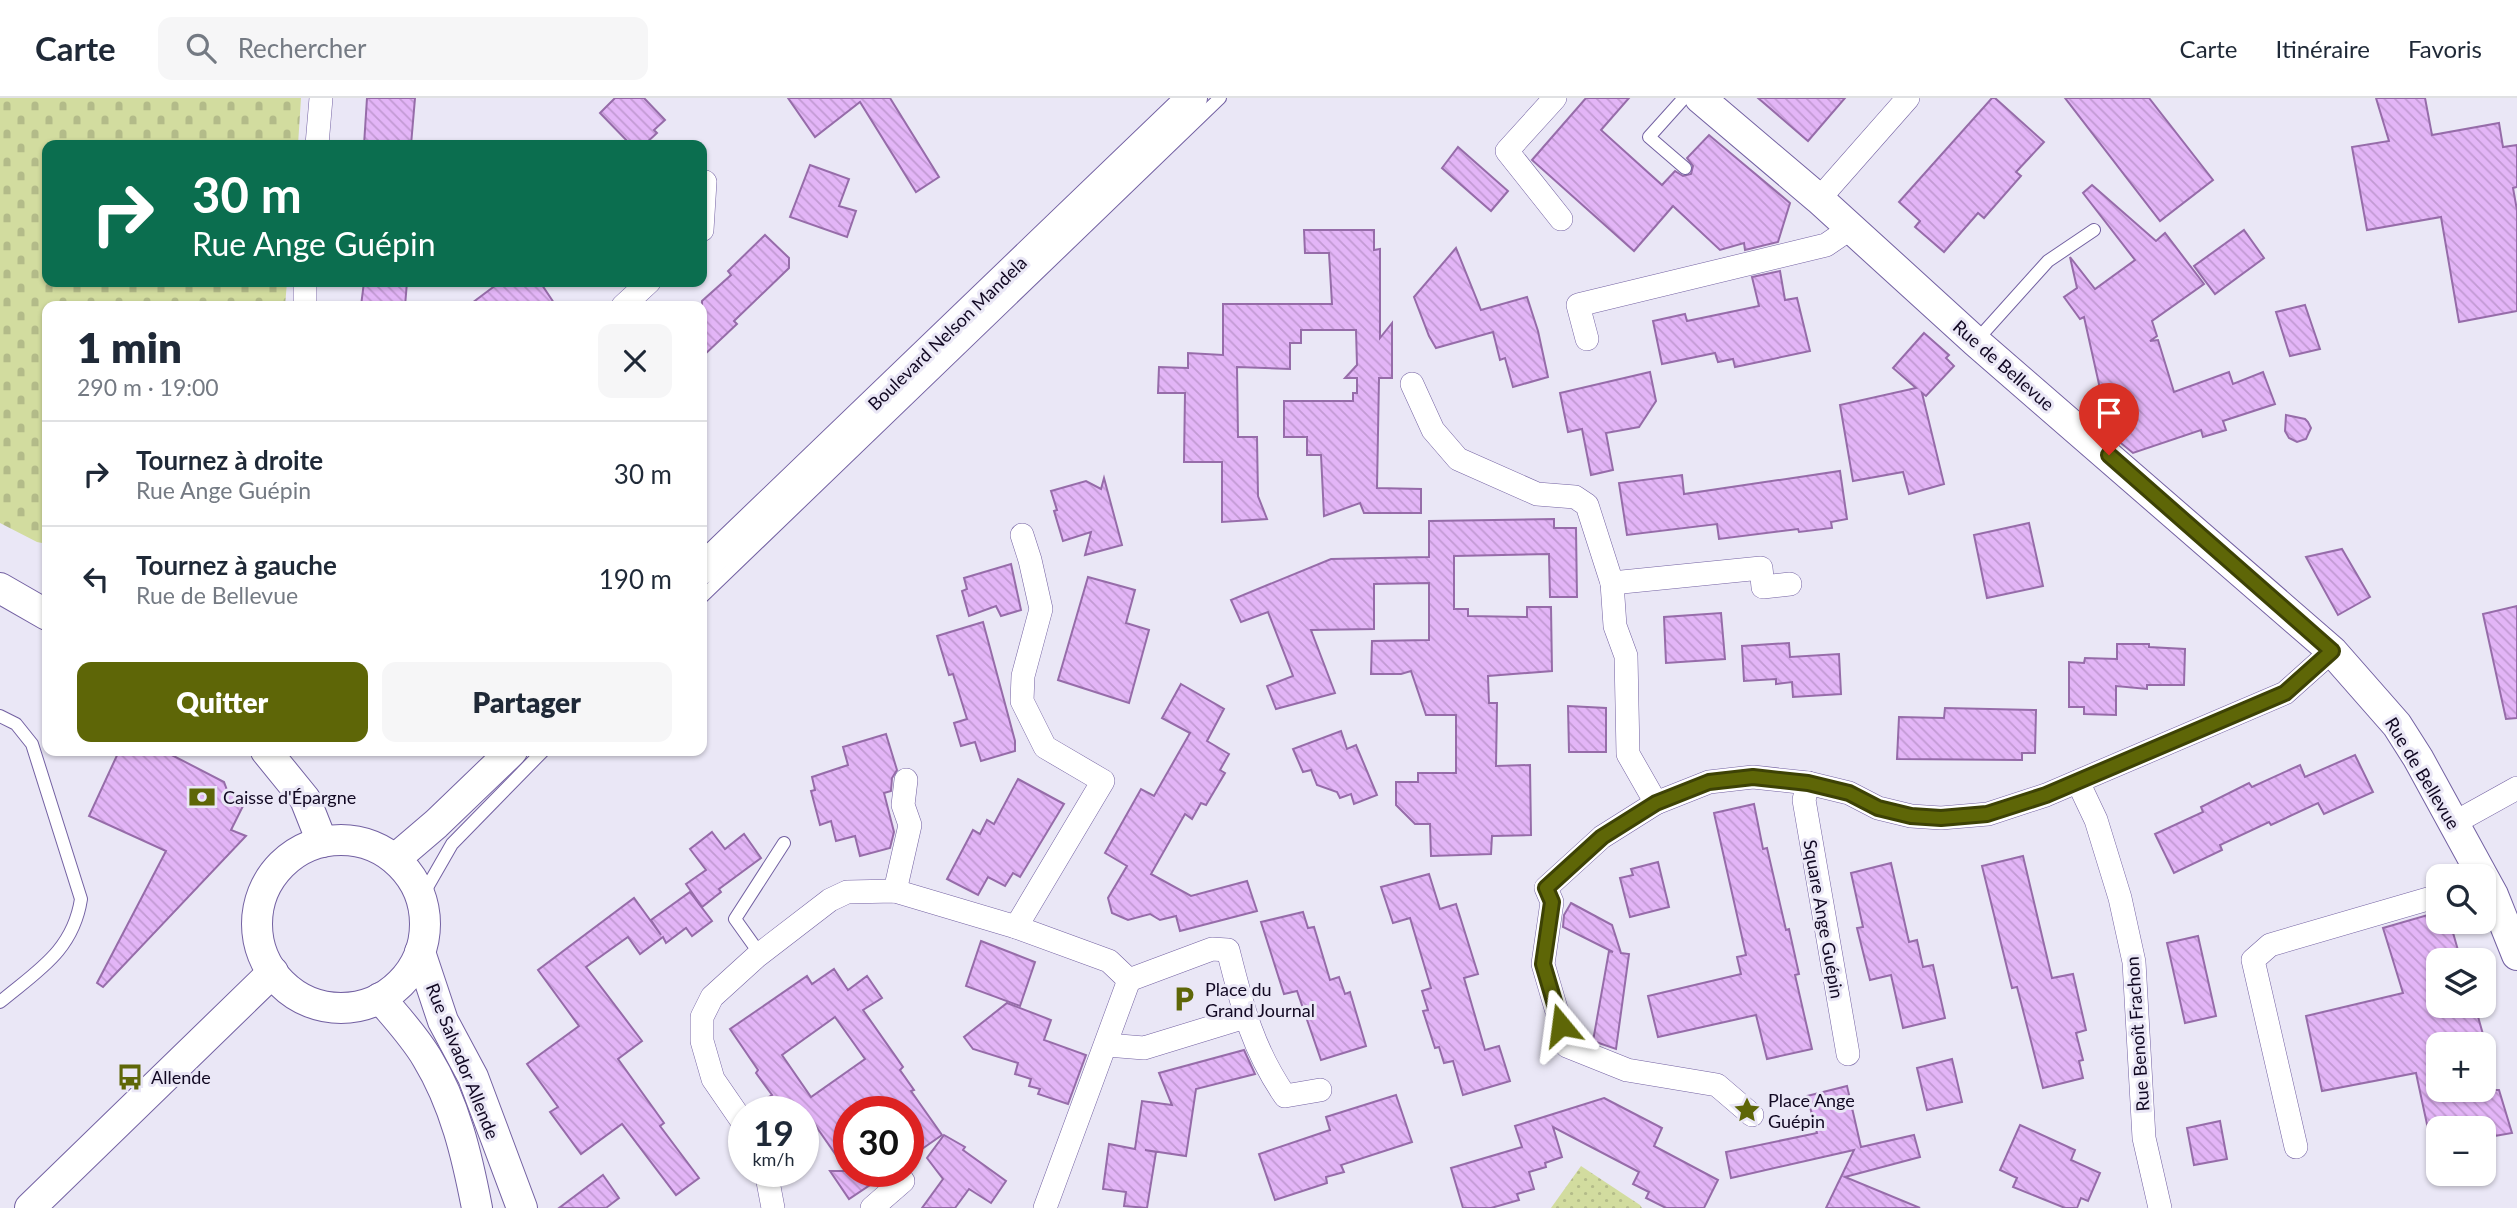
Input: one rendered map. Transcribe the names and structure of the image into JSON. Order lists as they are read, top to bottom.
{
  "streets": {
    "street": [
      "Boulevard Nelson Mandela",
      "Rue de Bellevue",
      "Square Ange Guépin",
      "Rue Benoît Frachon",
      "Rue Salvador Allende"
    ]
  },
  "places": {
    "bank": ["Caisse d'Épargne"],
    "parking": ["Place du Grand Journal"],
    "bus stop": ["Allende"],
    "place": ["Place Ange Guépin"]
  },
  "page": {
    "header": "Carte",
    "search": "Rechercher",
    "nav": ["Carte", "Itinéraire", "Favoris"],
    "turn": ["30 m", "Rue Ange Guépin"],
    "heading": ["1 min", "290 m · 19:00"],
    "list": [
      {
        "name": "Tournez à droite",
        "note": "Rue Ange Guépin",
        "value": "30 m"
      },
      {
        "name": "Tournez à gauche",
        "note": "Rue de Bellevue",
        "value": "190 m"
      }
    ],
    "buttons": ["Quitter", "Partager"],
    "map_buttons": ["+", "−"],
    "speed": "19 km/h",
    "limit": "30"
  }
}
